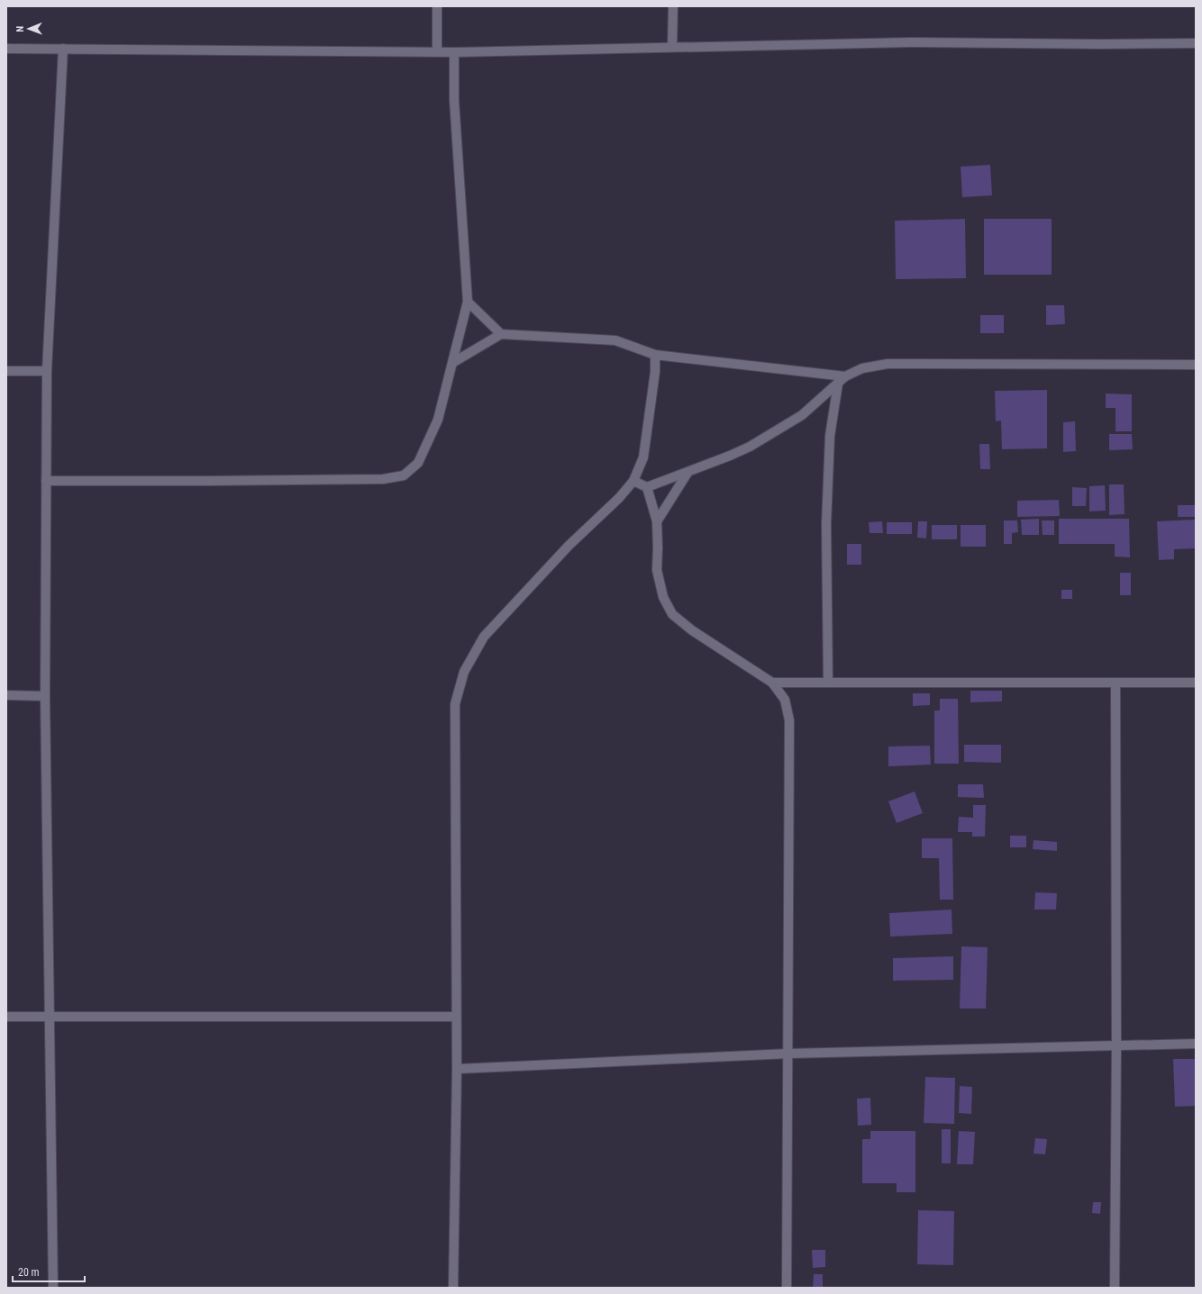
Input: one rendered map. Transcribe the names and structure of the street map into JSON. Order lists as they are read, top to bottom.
{
  "scale_bar": "20 m",
  "north": "left"
}
